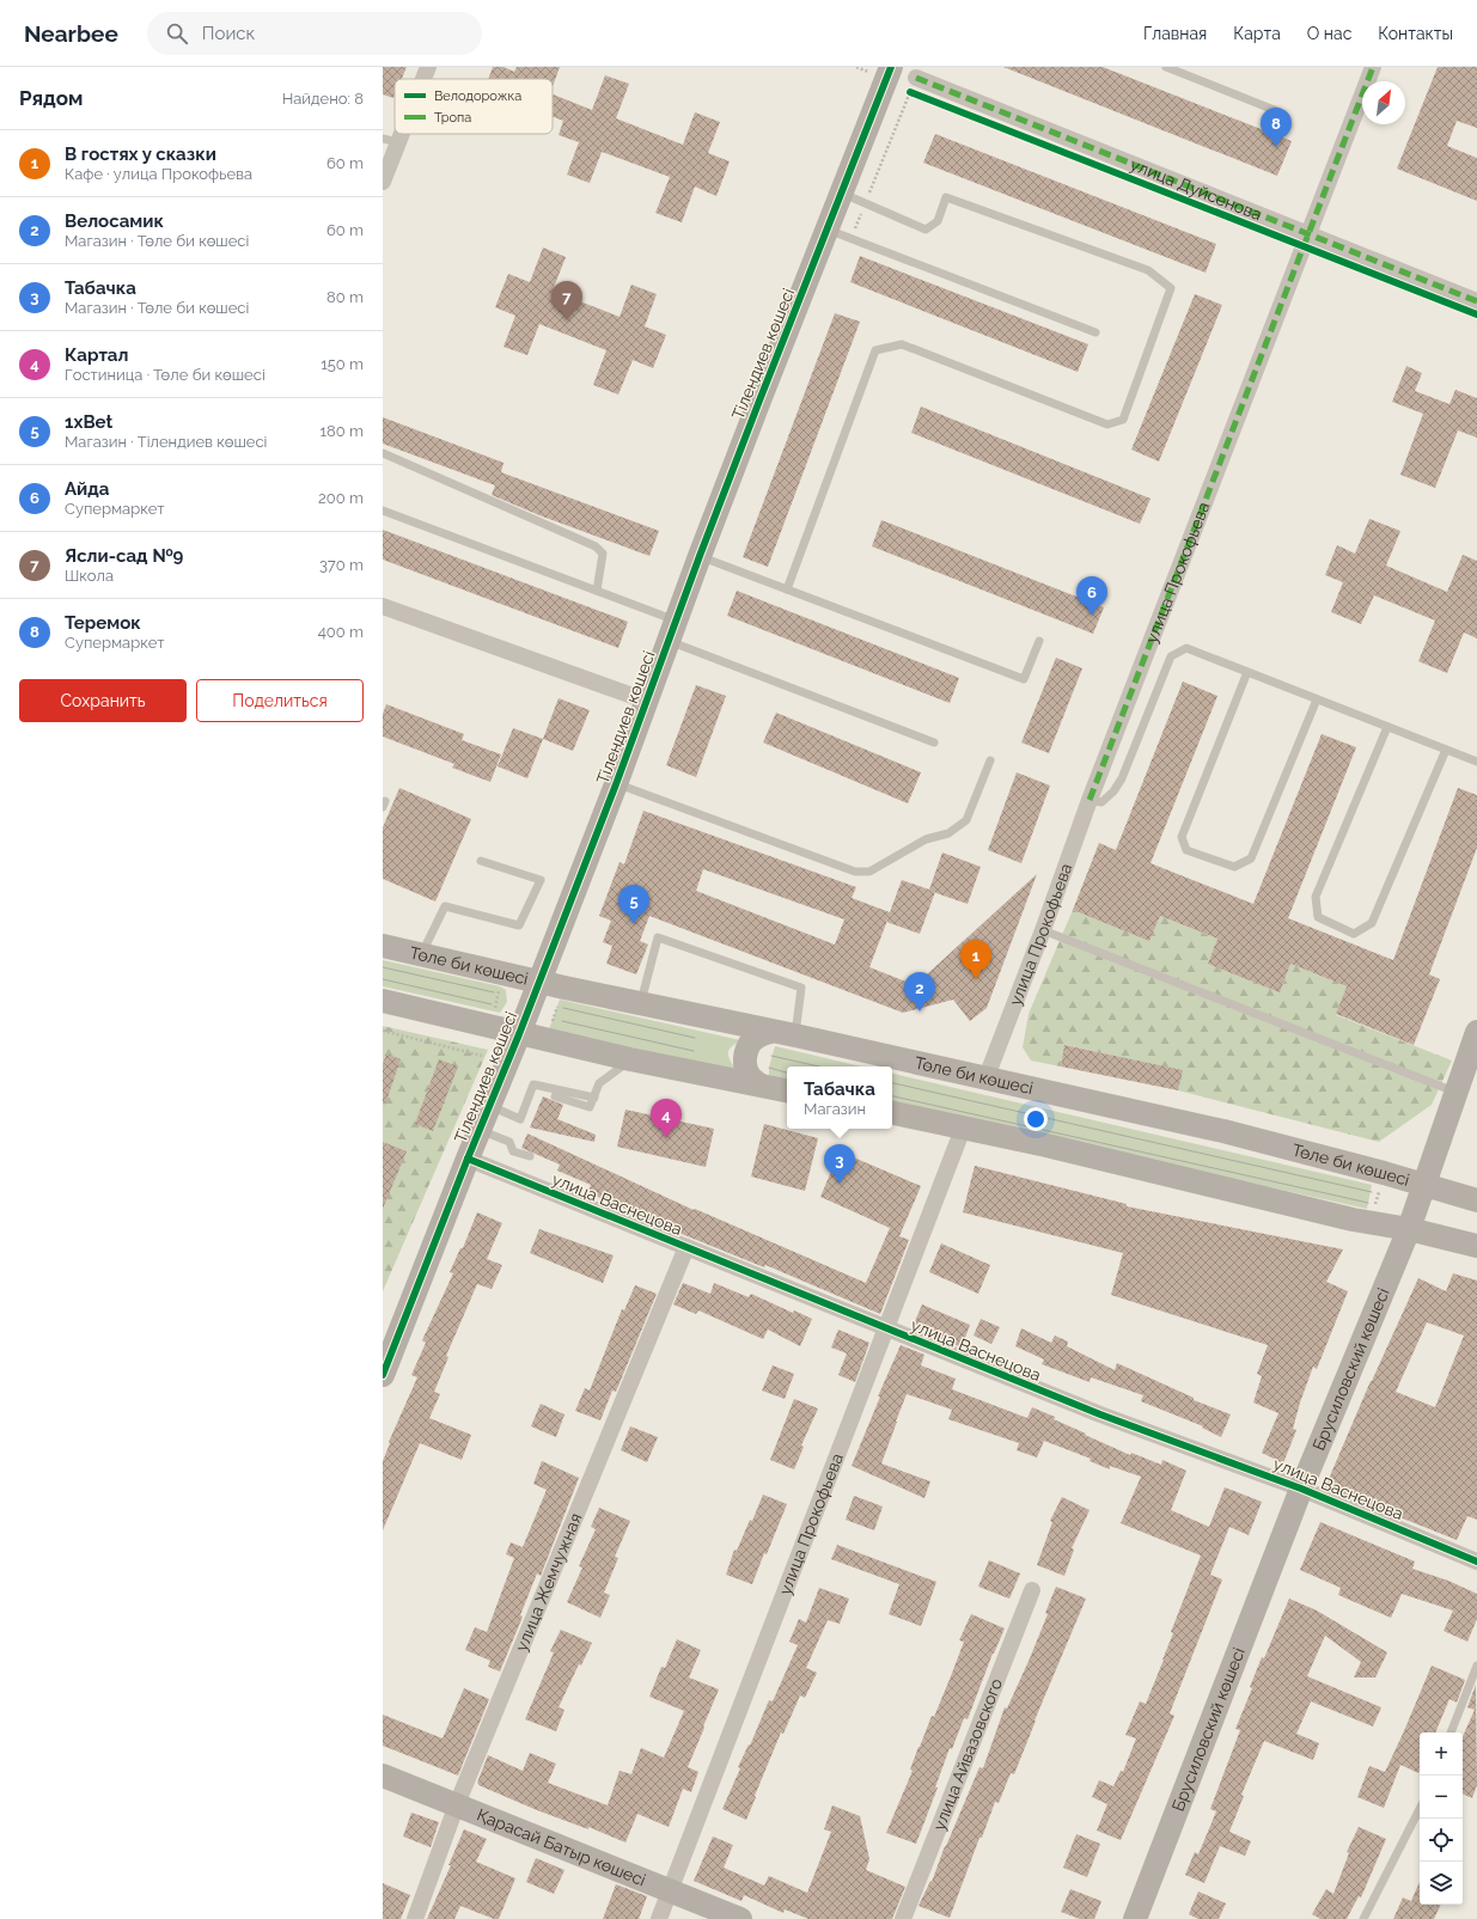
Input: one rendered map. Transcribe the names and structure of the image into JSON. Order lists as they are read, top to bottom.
{
  "streets": {
    "street": [
      "улица Дуйсенова",
      "Тілендиев көшесі",
      "улица Прокофьева",
      "Төле би көшесі",
      "улица Васнецова",
      "Брусиловский көшесі",
      "улица Жемчужная",
      "улица Айвазовского",
      "Қарасай Батыр көшесі"
    ]
  },
  "crossings": [
    ["улица Дуйсенова", "улица Прокофьева"],
    ["Тілендиев көшесі", "Төле би көшесі"],
    ["Тілендиев көшесі", "улица Васнецова"],
    ["улица Прокофьева", "Төле би көшесі"],
    ["улица Прокофьева", "улица Васнецова"],
    ["улица Прокофьева", "Қарасай Батыр көшесі"],
    ["Төле би көшесі", "Брусиловский көшесі"],
    ["улица Васнецова", "Брусиловский көшесі"],
    ["улица Васнецова", "улица Жемчужная"],
    ["улица Жемчужная", "Қарасай Батыр көшесі"]
  ],
  "legend": ["Велодорожка", "Тропа"],
  "north": "top right",
  "page": {
    "header": "Nearbee",
    "search": "Поиск",
    "nav": [
      "Главная",
      "Карта",
      "О нас",
      "Контакты"
    ],
    "heading": ["Рядом", "Найдено: 8"],
    "pins": [
      "8",
      "7",
      "6",
      "5",
      "1",
      "2",
      "4",
      "3"
    ],
    "list": [
      {
        "mark": "1",
        "name": "В гостях у сказки",
        "note": "Кафе · улица Прокофьева",
        "value": "60 m"
      },
      {
        "mark": "2",
        "name": "Велосамик",
        "note": "Магазин · Төле би көшесі",
        "value": "60 m"
      },
      {
        "mark": "3",
        "name": "Табачка",
        "note": "Магазин · Төле би көшесі",
        "value": "80 m"
      },
      {
        "mark": "4",
        "name": "Картал",
        "note": "Гостиница · Төле би көшесі",
        "value": "150 m"
      },
      {
        "mark": "5",
        "name": "1xBet",
        "note": "Магазин · Тілендиев көшесі",
        "value": "180 m"
      },
      {
        "mark": "6",
        "name": "Айда",
        "note": "Супермаркет",
        "value": "200 m"
      },
      {
        "mark": "7",
        "name": "Ясли-сад №9",
        "note": "Школа",
        "value": "370 m"
      },
      {
        "mark": "8",
        "name": "Теремок",
        "note": "Супермаркет",
        "value": "400 m"
      }
    ],
    "buttons": ["Сохранить", "Поделиться"],
    "popup": ["Табачка", "Магазин"],
    "map_buttons": ["+", "−"]
  }
}
